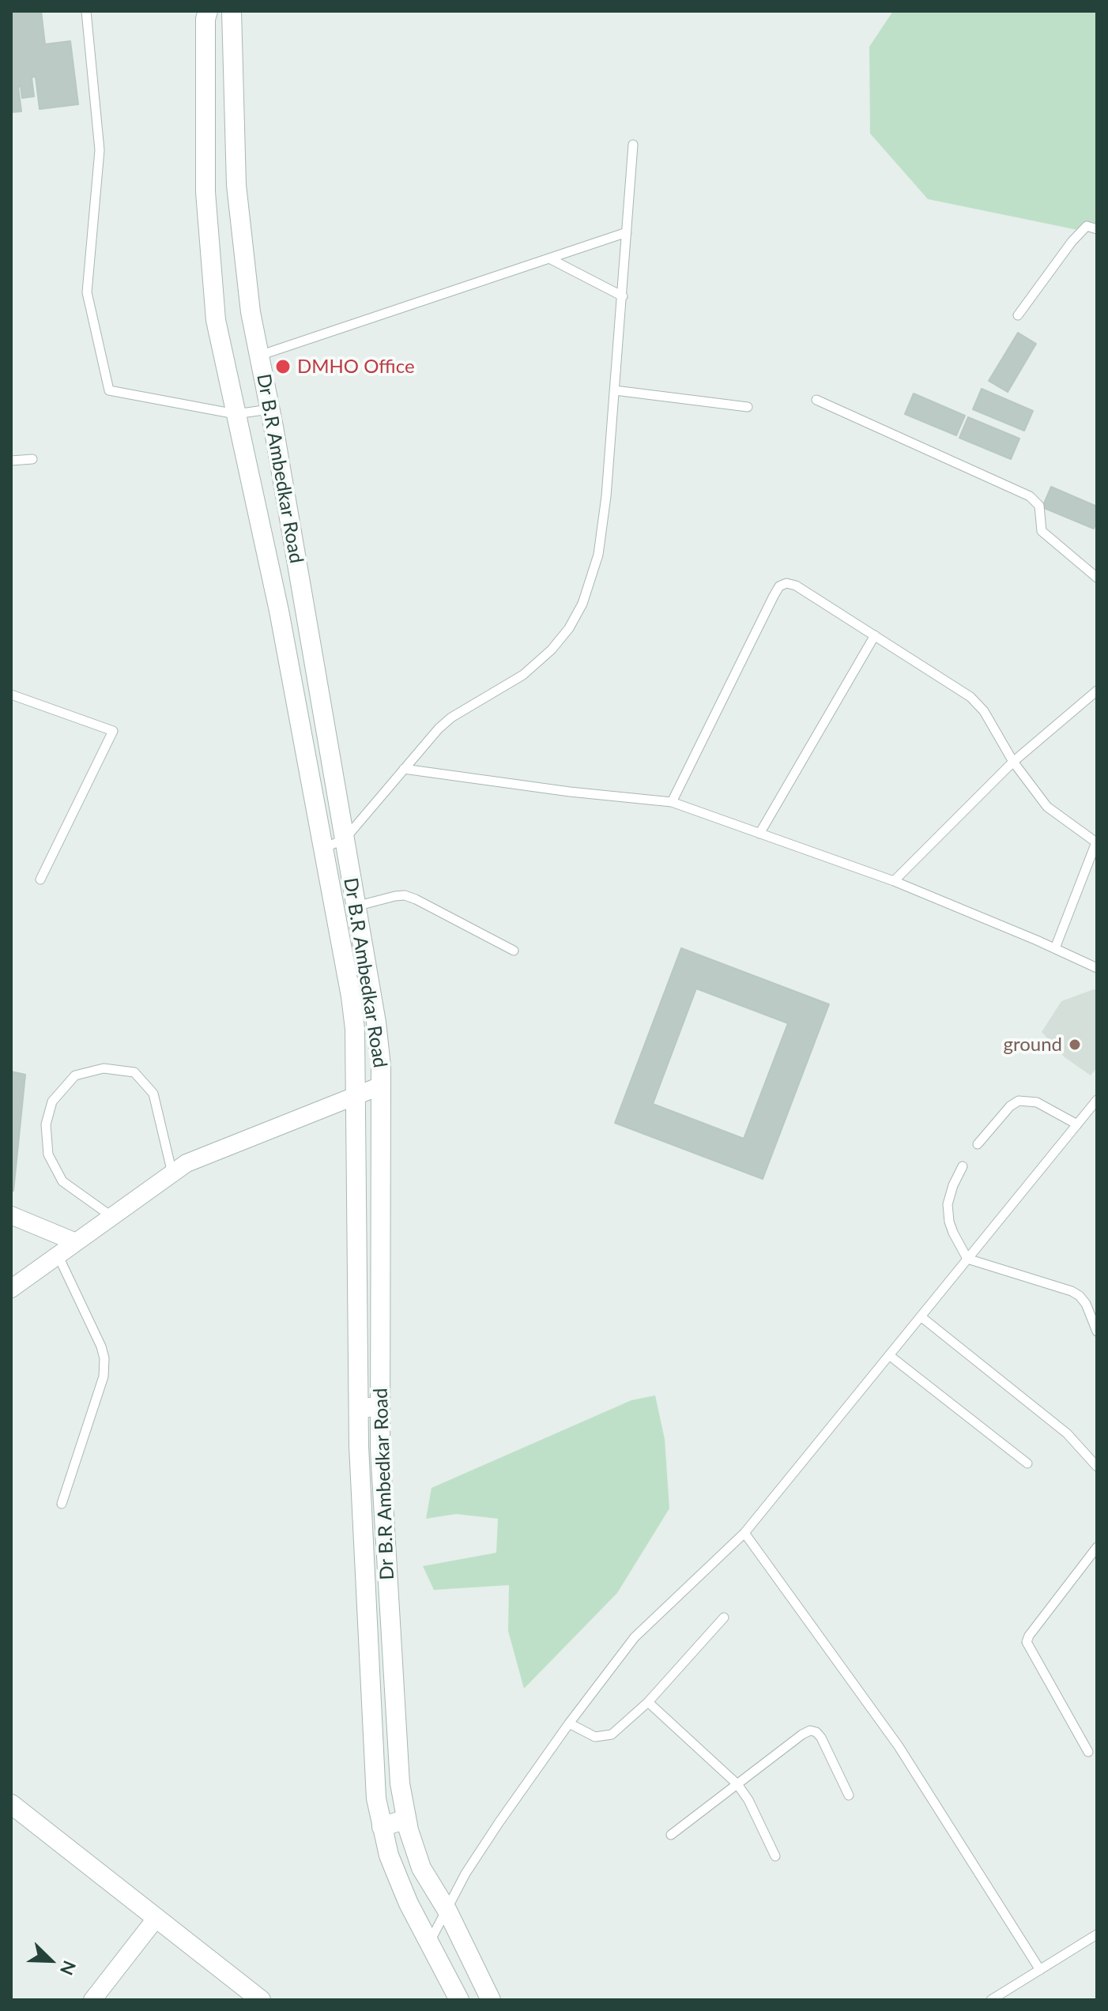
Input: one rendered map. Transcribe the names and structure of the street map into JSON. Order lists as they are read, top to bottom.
{
  "streets": {
    "street": ["Dr B.R Ambedkar Road"]
  },
  "places": ["DMHO Office", "ground"],
  "north": "bottom right"
}
